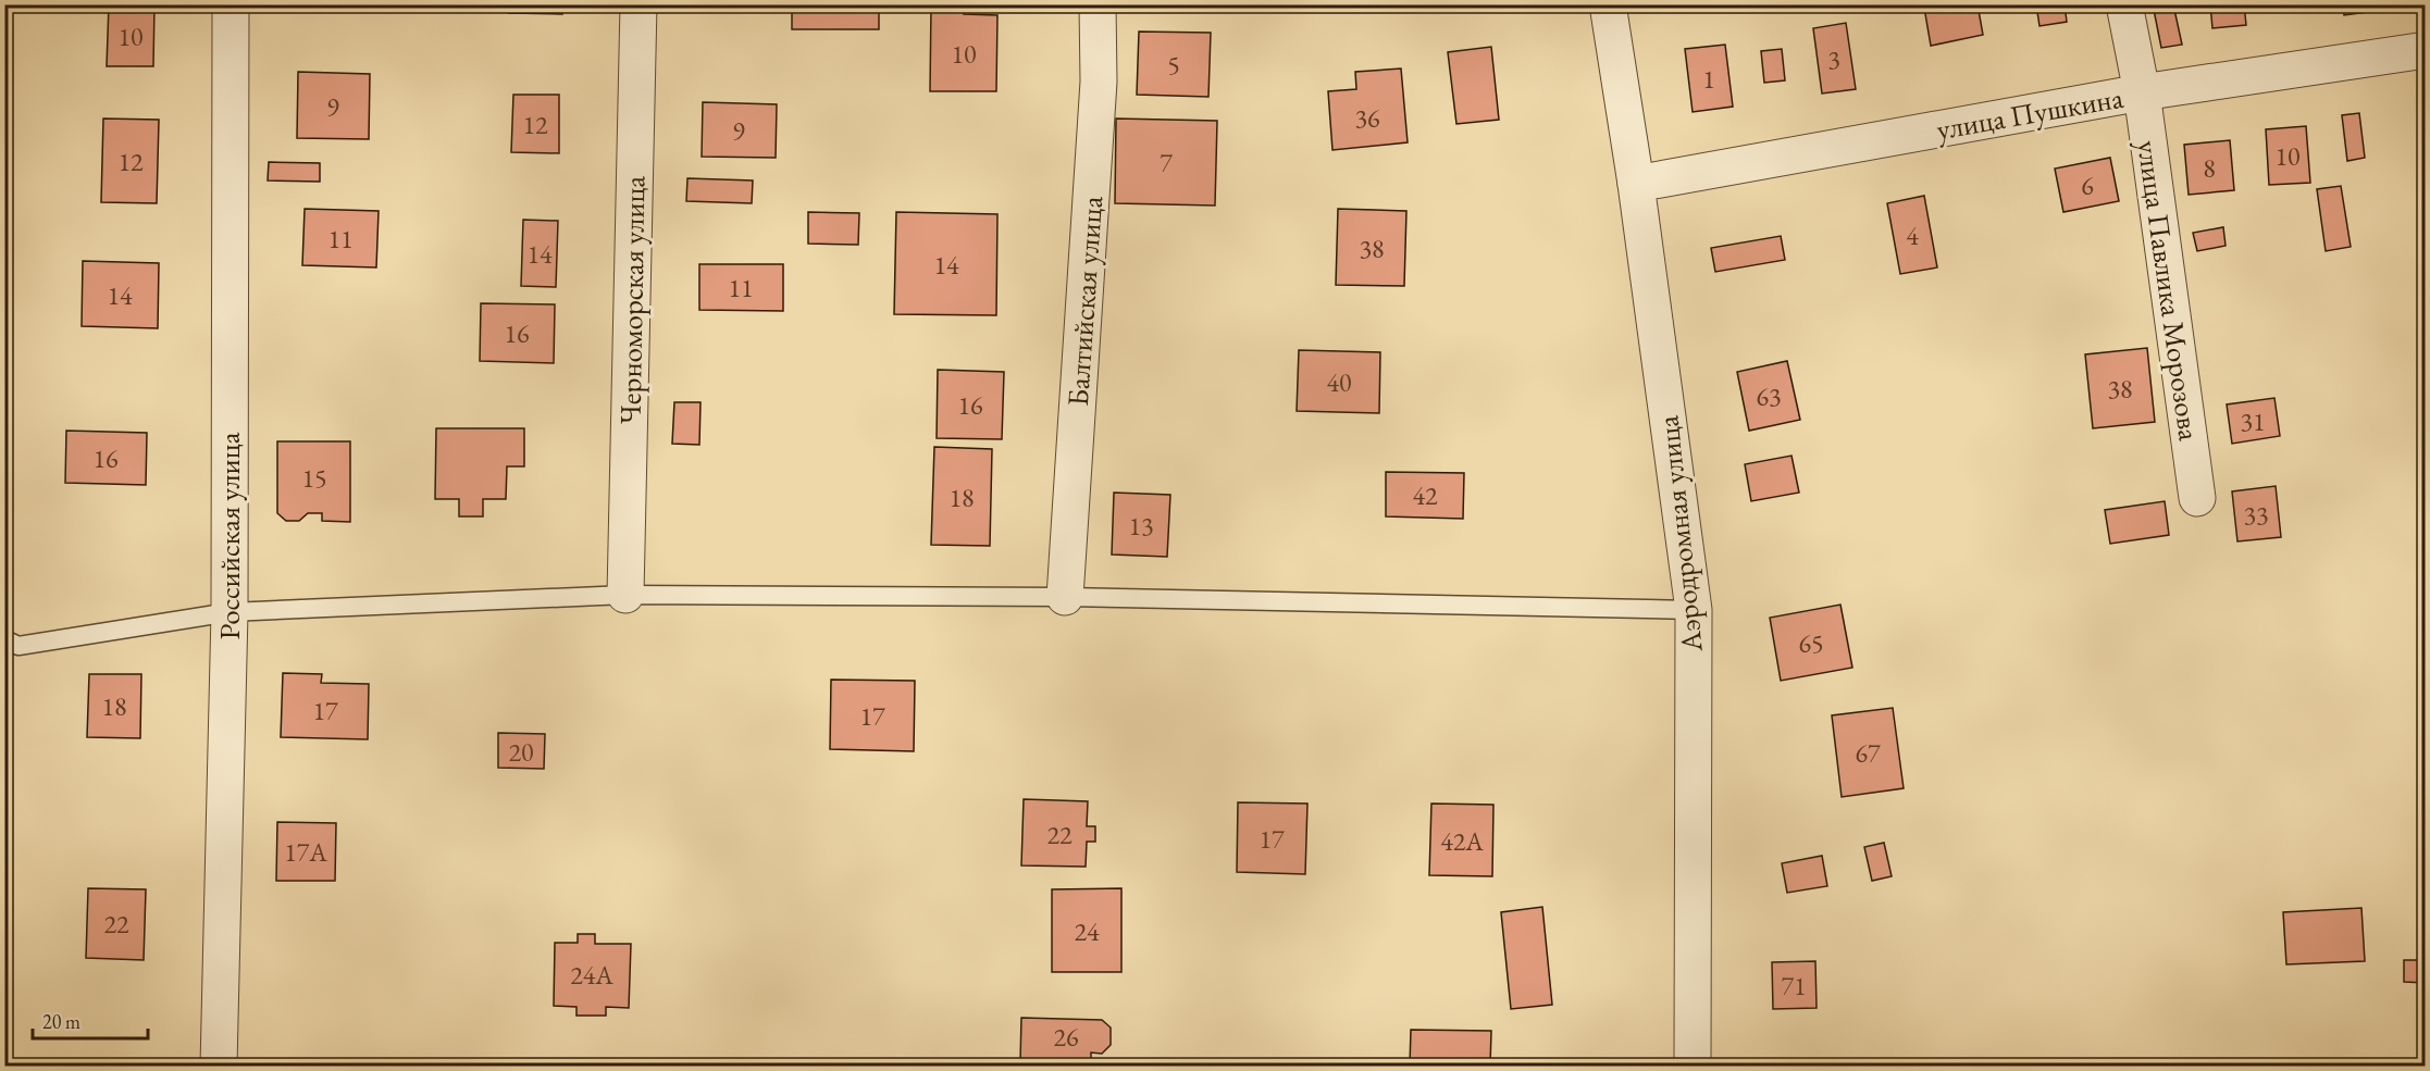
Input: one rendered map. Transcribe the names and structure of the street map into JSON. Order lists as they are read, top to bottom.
{
  "streets": {
    "street": [
      "улица Пушкина",
      "улица Павлика Морозова",
      "Черноморская улица",
      "Балтийская улица",
      "Аэродромная улица",
      "Российская улица"
    ]
  },
  "crossings": [
    ["улица Пушкина", "улица Павлика Морозова"],
    ["улица Пушкина", "Аэродромная улица"]
  ],
  "house_numbers": [
    "10",
    "10",
    "3",
    "5",
    "1",
    "9",
    "36",
    "12",
    "9",
    "10",
    "12",
    "7",
    "8",
    "6",
    "4",
    "11",
    "38",
    "14",
    "14",
    "11",
    "14",
    "16",
    "40",
    "38",
    "63",
    "16",
    "31",
    "16",
    "15",
    "42",
    "18",
    "33",
    "13",
    "65",
    "18",
    "17",
    "17",
    "20",
    "67",
    "22",
    "17",
    "42А",
    "17А",
    "22",
    "24",
    "24А",
    "71",
    "26"
  ],
  "scale_bar": "20 m"
}
